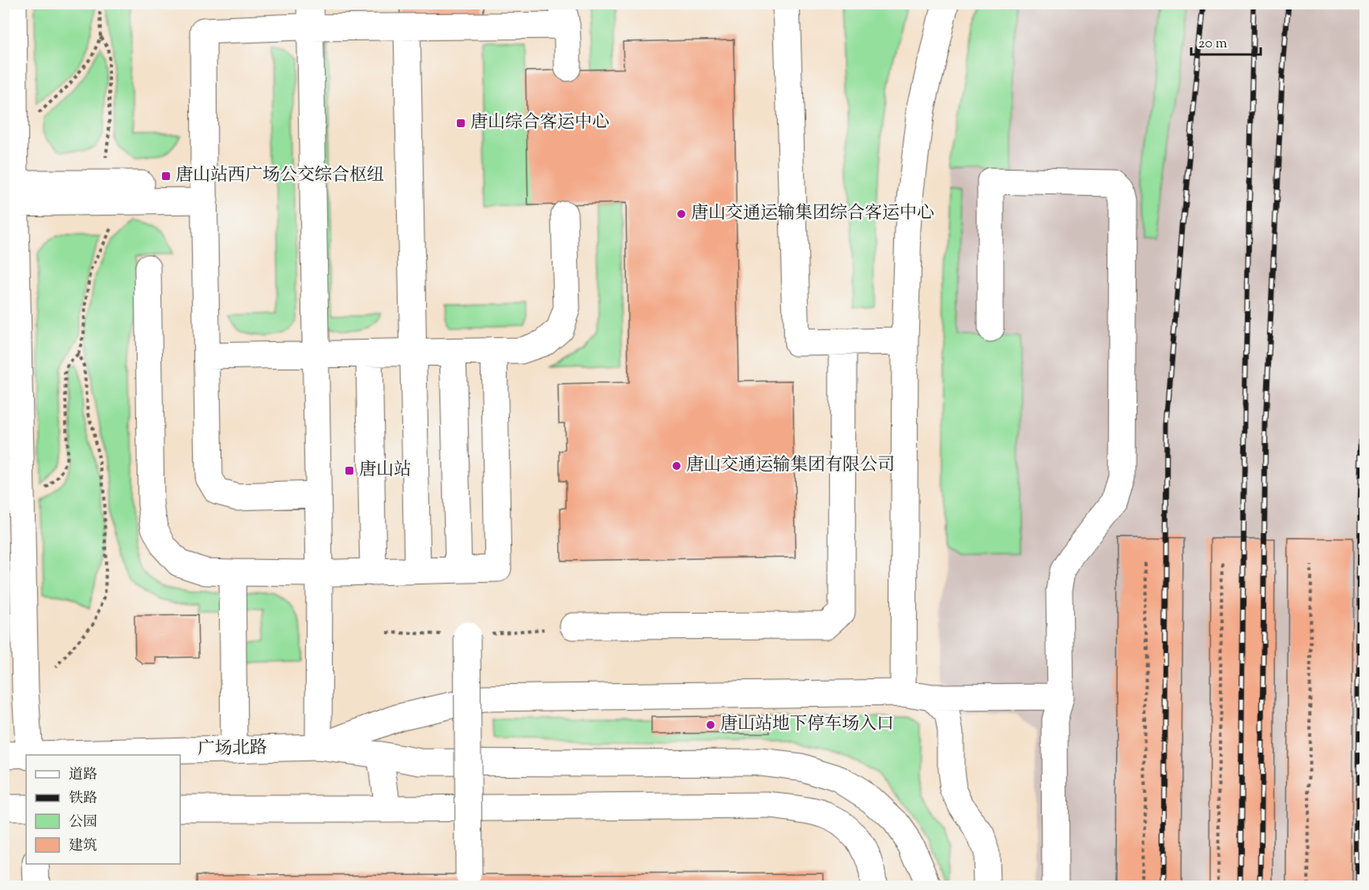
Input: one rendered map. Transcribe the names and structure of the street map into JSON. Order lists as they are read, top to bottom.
{
  "streets": {
    "street": ["广场北路"]
  },
  "places": {
    "transit": ["唐山综合客运中心", "唐山站西广场公交综合枢纽", "唐山站"],
    "other": ["唐山交通运输集团综合客运中心", "唐山交通运输集团有限公司", "唐山站地下停车场入口"]
  },
  "legend": [
    "道路",
    "铁路",
    "公园",
    "建筑"
  ],
  "scale_bar": "20 m"
}
